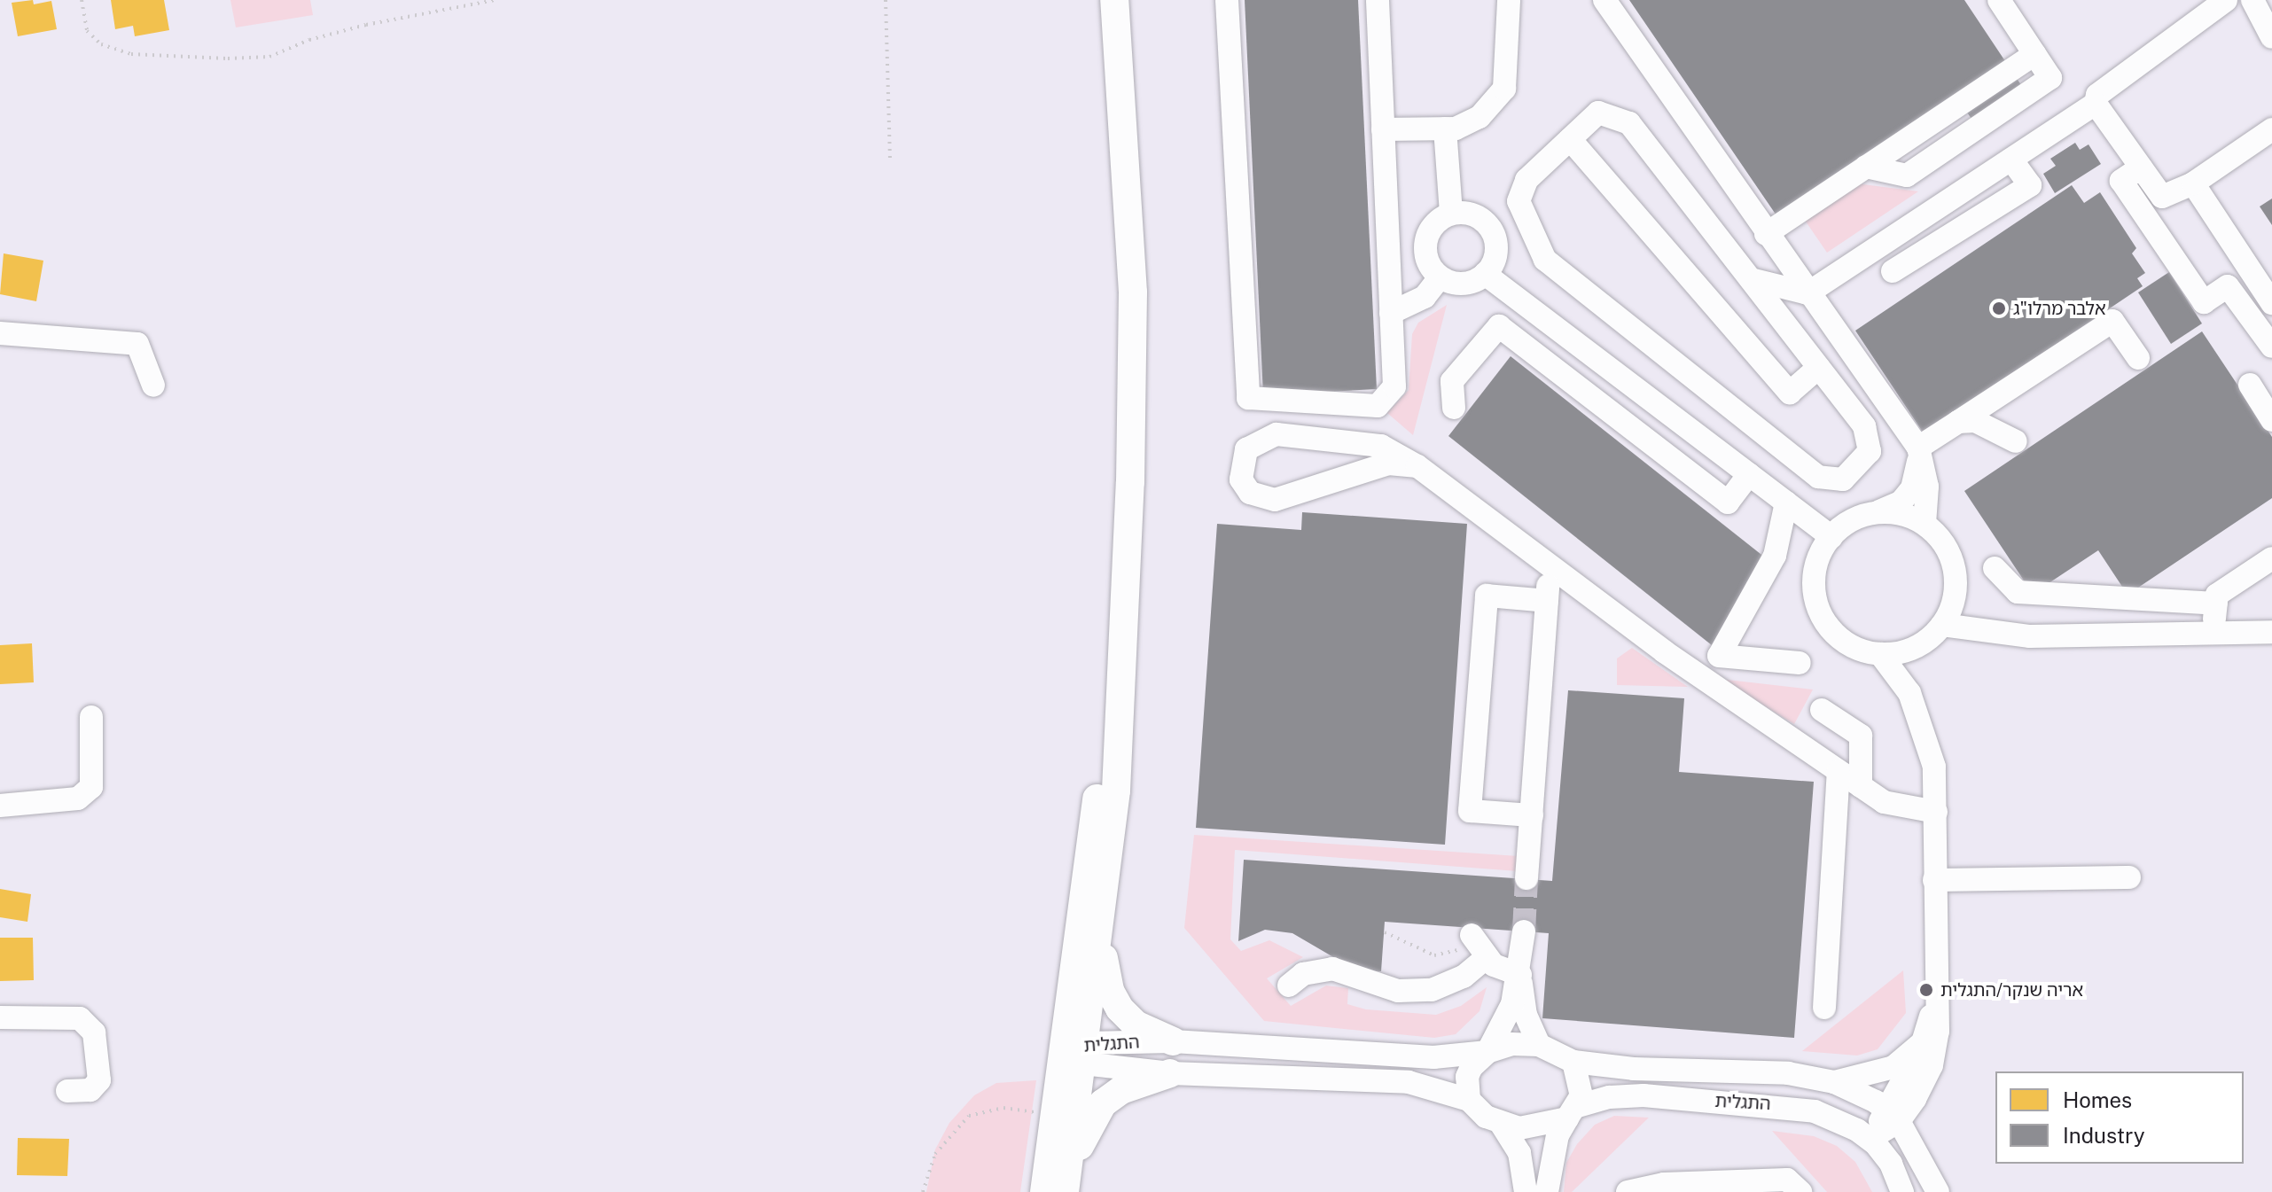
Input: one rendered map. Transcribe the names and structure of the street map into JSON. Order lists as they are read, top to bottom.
{
  "streets": {
    "street": ["התגלית"]
  },
  "places": ["אלבר מרלו\"ג", "אריה שנקר/התגלית"],
  "legend": ["Homes", "Industry"]
}
